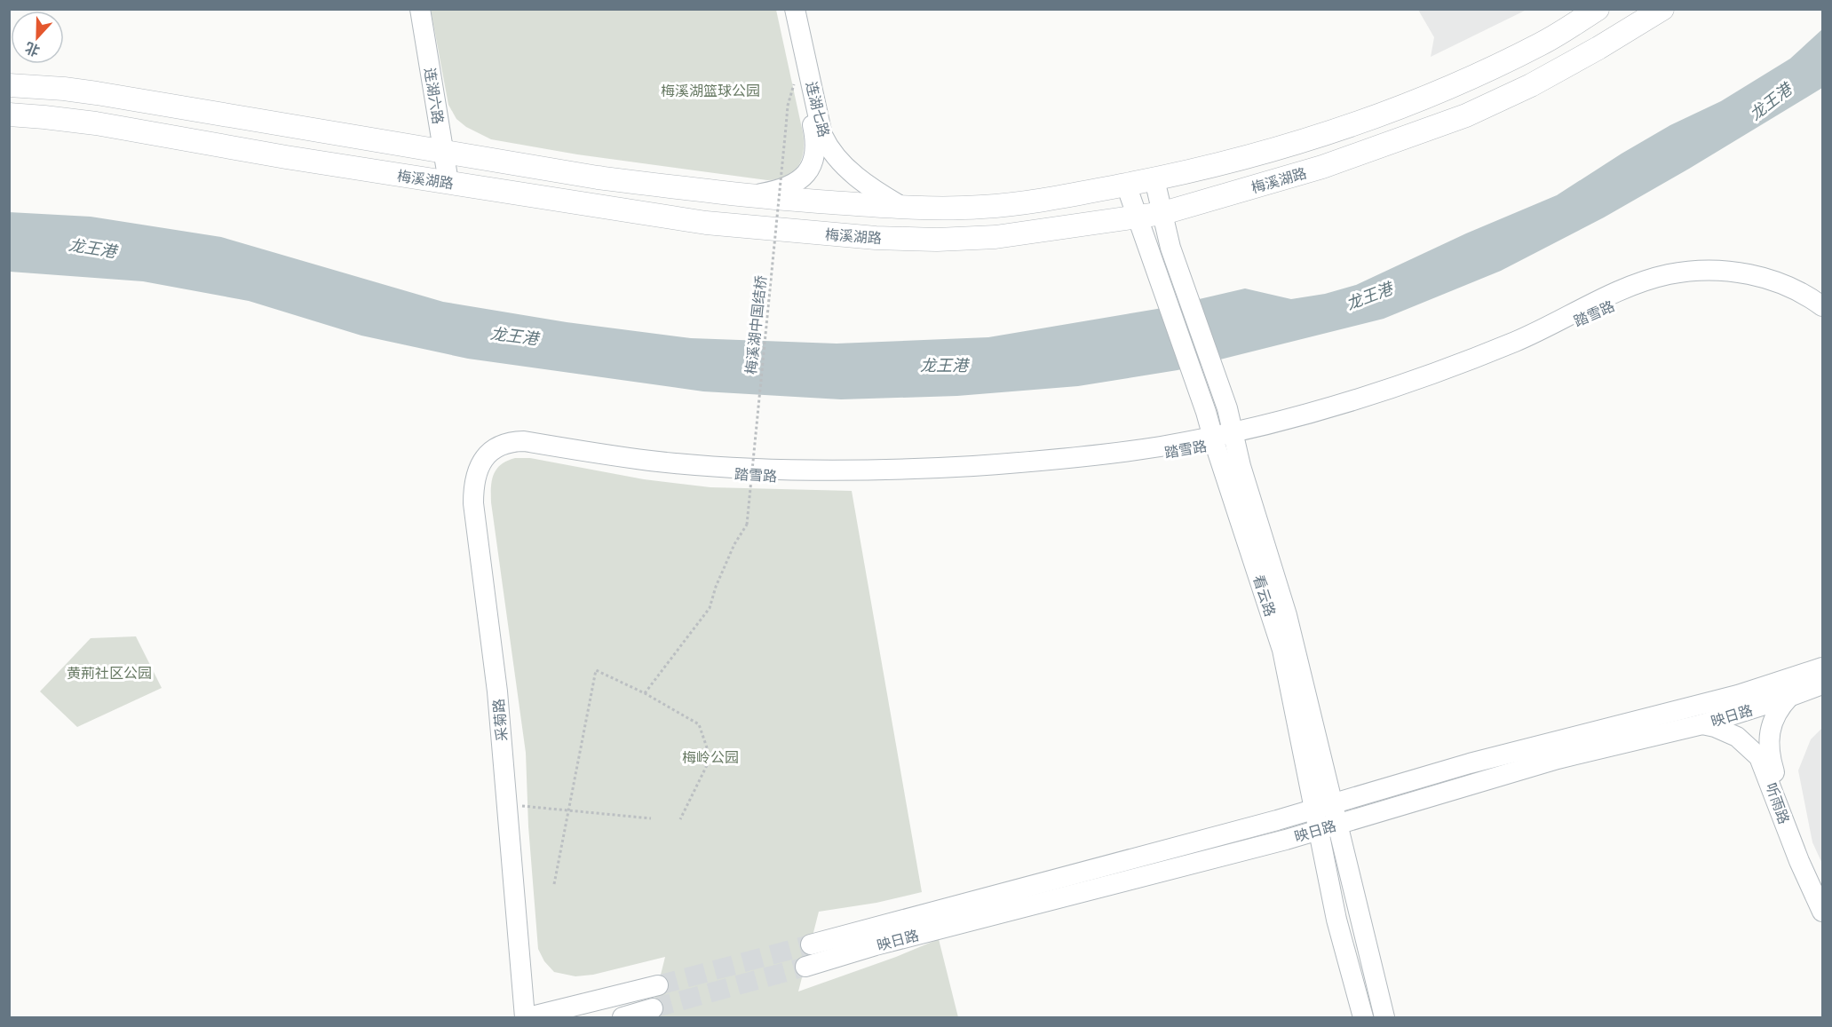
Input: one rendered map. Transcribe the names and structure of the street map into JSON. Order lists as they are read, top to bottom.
{
  "streets": {
    "main road": ["梅溪湖路"],
    "street": [
      "连湖六路",
      "连湖七路",
      "踏雪路",
      "看云路",
      "映日路",
      "采菊路",
      "听雨路"
    ],
    "path": ["梅溪湖中国结桥"]
  },
  "crossings": [
    ["连湖六路", "梅溪湖路"],
    ["连湖七路", "梅溪湖中国结桥"],
    ["梅溪湖路", "看云路"],
    ["踏雪路", "看云路"],
    ["踏雪路", "采菊路"],
    ["看云路", "映日路"],
    ["映日路", "听雨路"]
  ],
  "water": ["龙王港"],
  "parks": ["梅溪湖篮球公园", "黄荊社区公园", "梅岭公园"],
  "north": "bottom"
}
